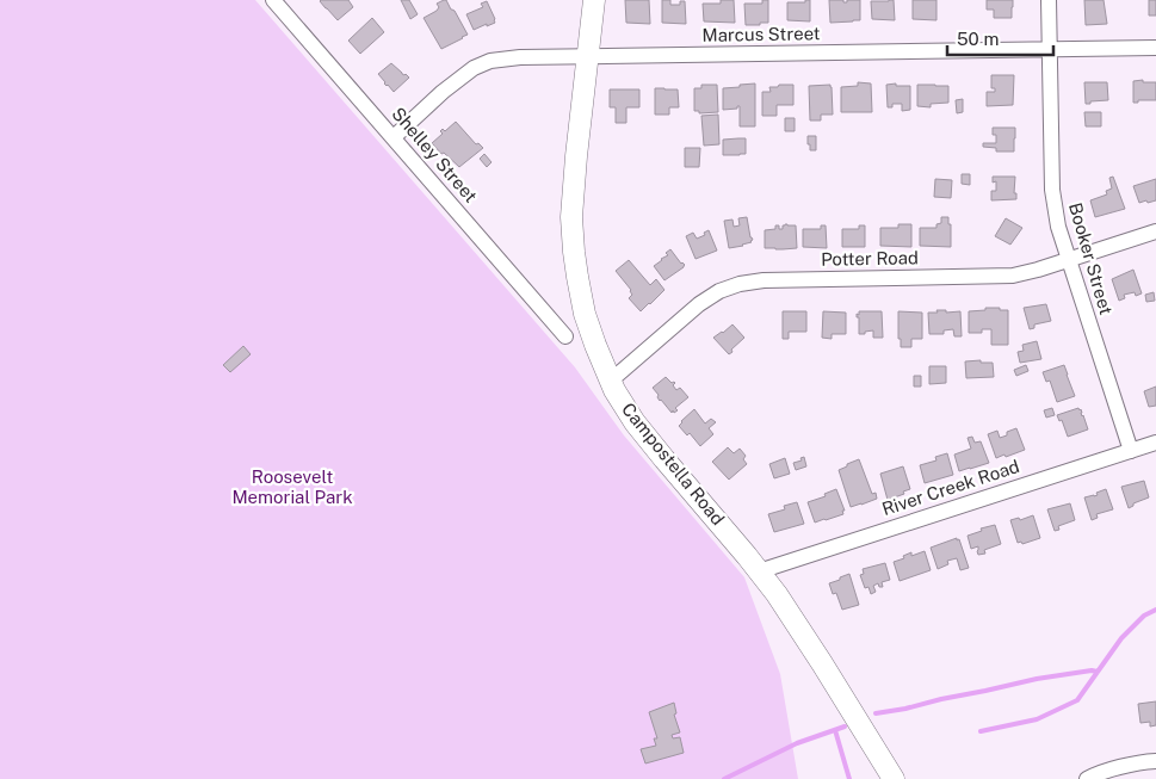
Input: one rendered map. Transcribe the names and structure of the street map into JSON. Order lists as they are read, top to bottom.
{
  "streets": {
    "main road": ["Campostella Road"],
    "street": [
      "Marcus Street",
      "Shelley Street",
      "Potter Road",
      "Booker Street",
      "River Creek Road"
    ]
  },
  "crossings": [
    ["Marcus Street", "Shelley Street"],
    ["Marcus Street", "Booker Street"],
    ["Marcus Street", "Campostella Road"],
    ["Potter Road", "Booker Street"],
    ["Potter Road", "Campostella Road"],
    ["Booker Street", "River Creek Road"],
    ["Campostella Road", "River Creek Road"]
  ],
  "parks": ["Roosevelt Memorial Park"],
  "scale_bar": "50 m"
}
